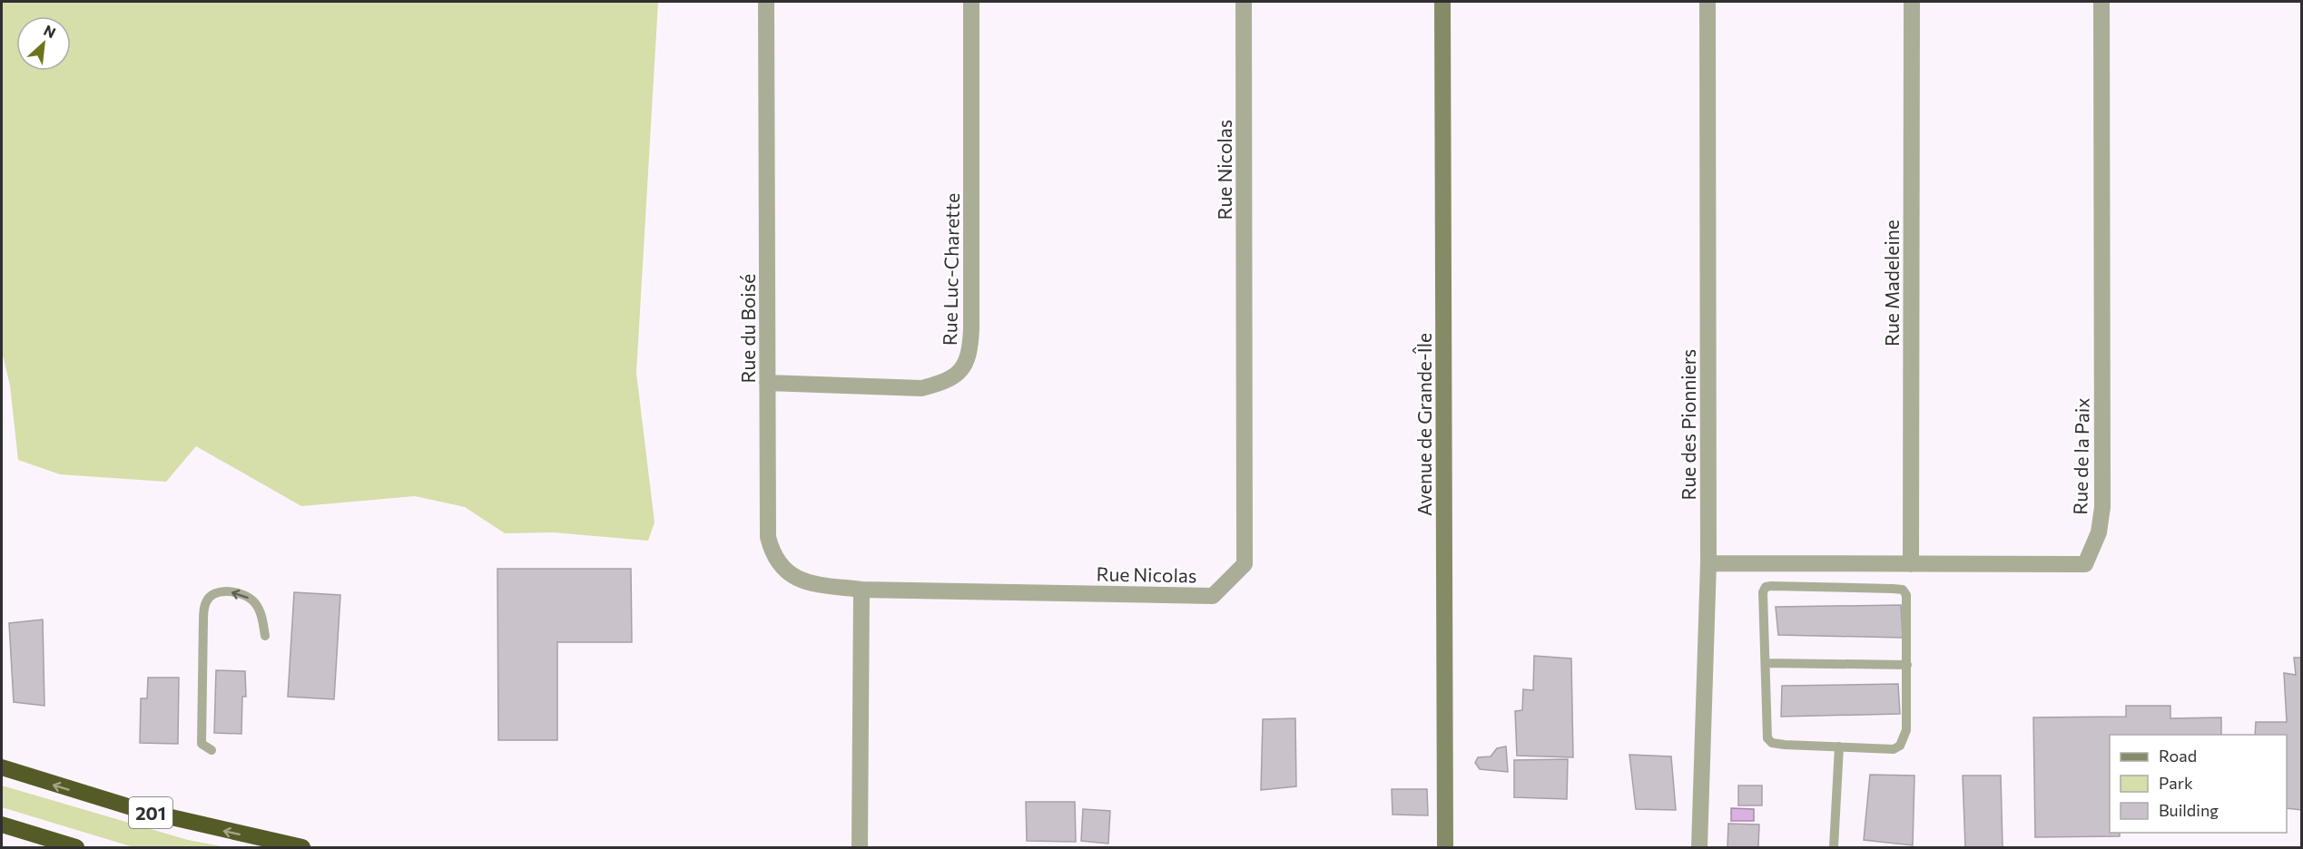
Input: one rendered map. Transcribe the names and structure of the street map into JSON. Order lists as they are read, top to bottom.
{
  "streets": {
    "highway": ["201"],
    "street": [
      "Rue Nicolas",
      "Rue Luc-Charette",
      "Rue Madeleine",
      "Rue du Boisé",
      "Avenue de Grande-Île",
      "Rue des Pionniers",
      "Rue de la Paix"
    ]
  },
  "crossings": [
    ["Rue Nicolas", "Rue du Boisé"],
    ["Rue Luc-Charette", "Rue du Boisé"],
    ["Rue Madeleine", "Rue de la Paix"],
    ["Rue des Pionniers", "Rue de la Paix"]
  ],
  "legend": ["Road", "Park", "Building"],
  "north": "top right"
}
